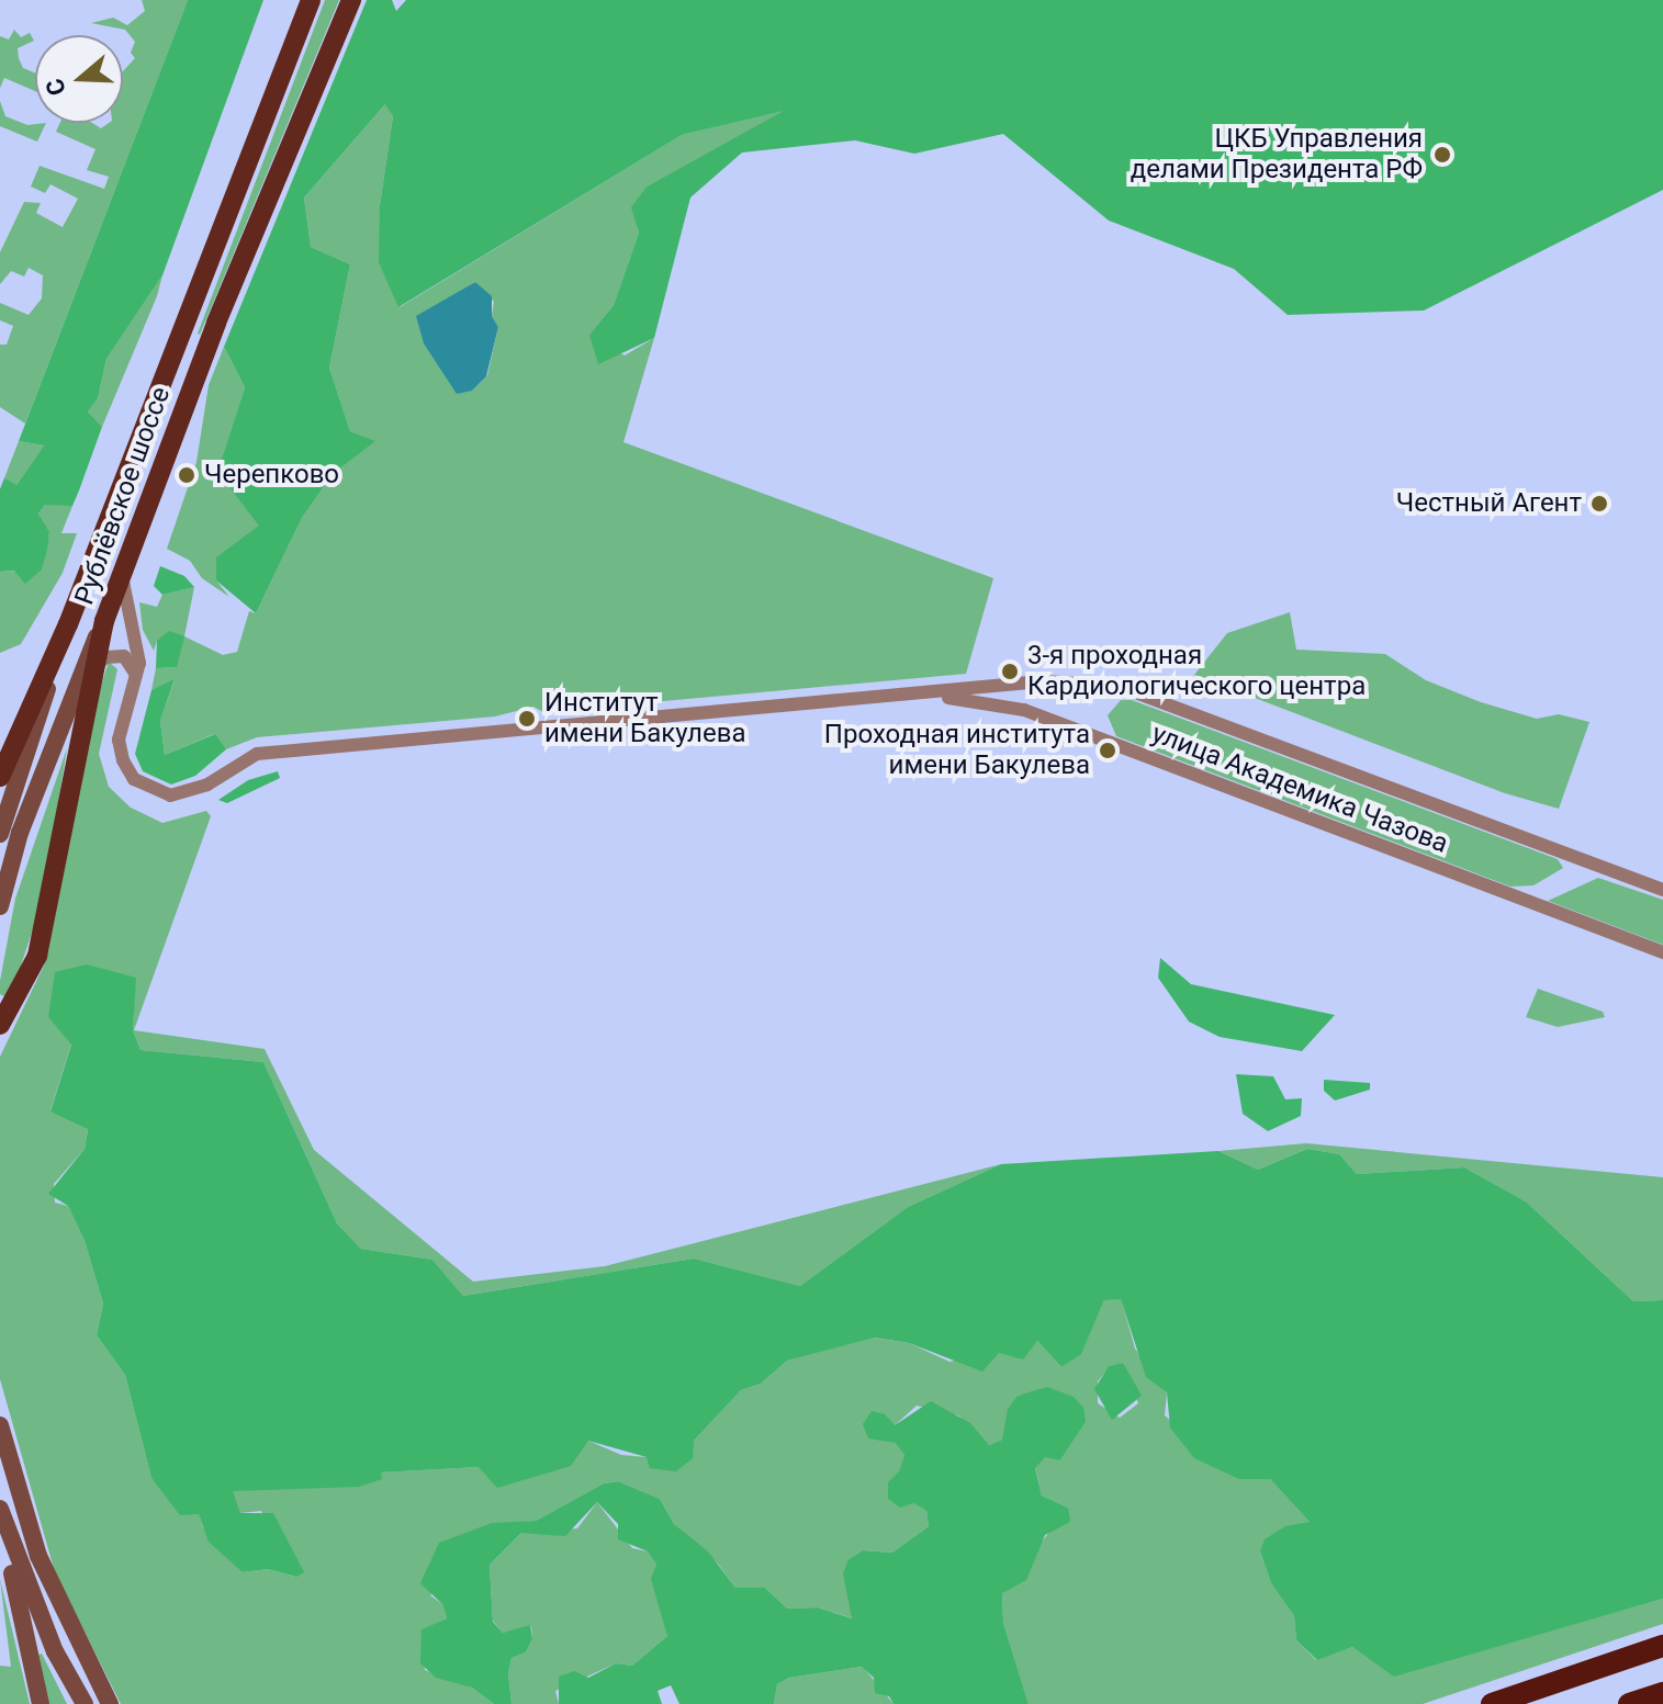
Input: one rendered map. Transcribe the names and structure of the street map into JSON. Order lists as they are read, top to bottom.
{
  "streets": {
    "main road": ["Рублёвское шоссе"],
    "street": ["улица Академика Чазова"]
  },
  "crossings": [
    ["Рублёвское шоссе", "улица Академика Чазова"]
  ],
  "places": [
    "ЦКБ Управления делами Президента РФ",
    "Черепково",
    "Честный Агент",
    "3-я проходная Кардиологического центра",
    "Институт имени Бакулева",
    "Проходная института имени Бакулева"
  ],
  "north": "left"
}
